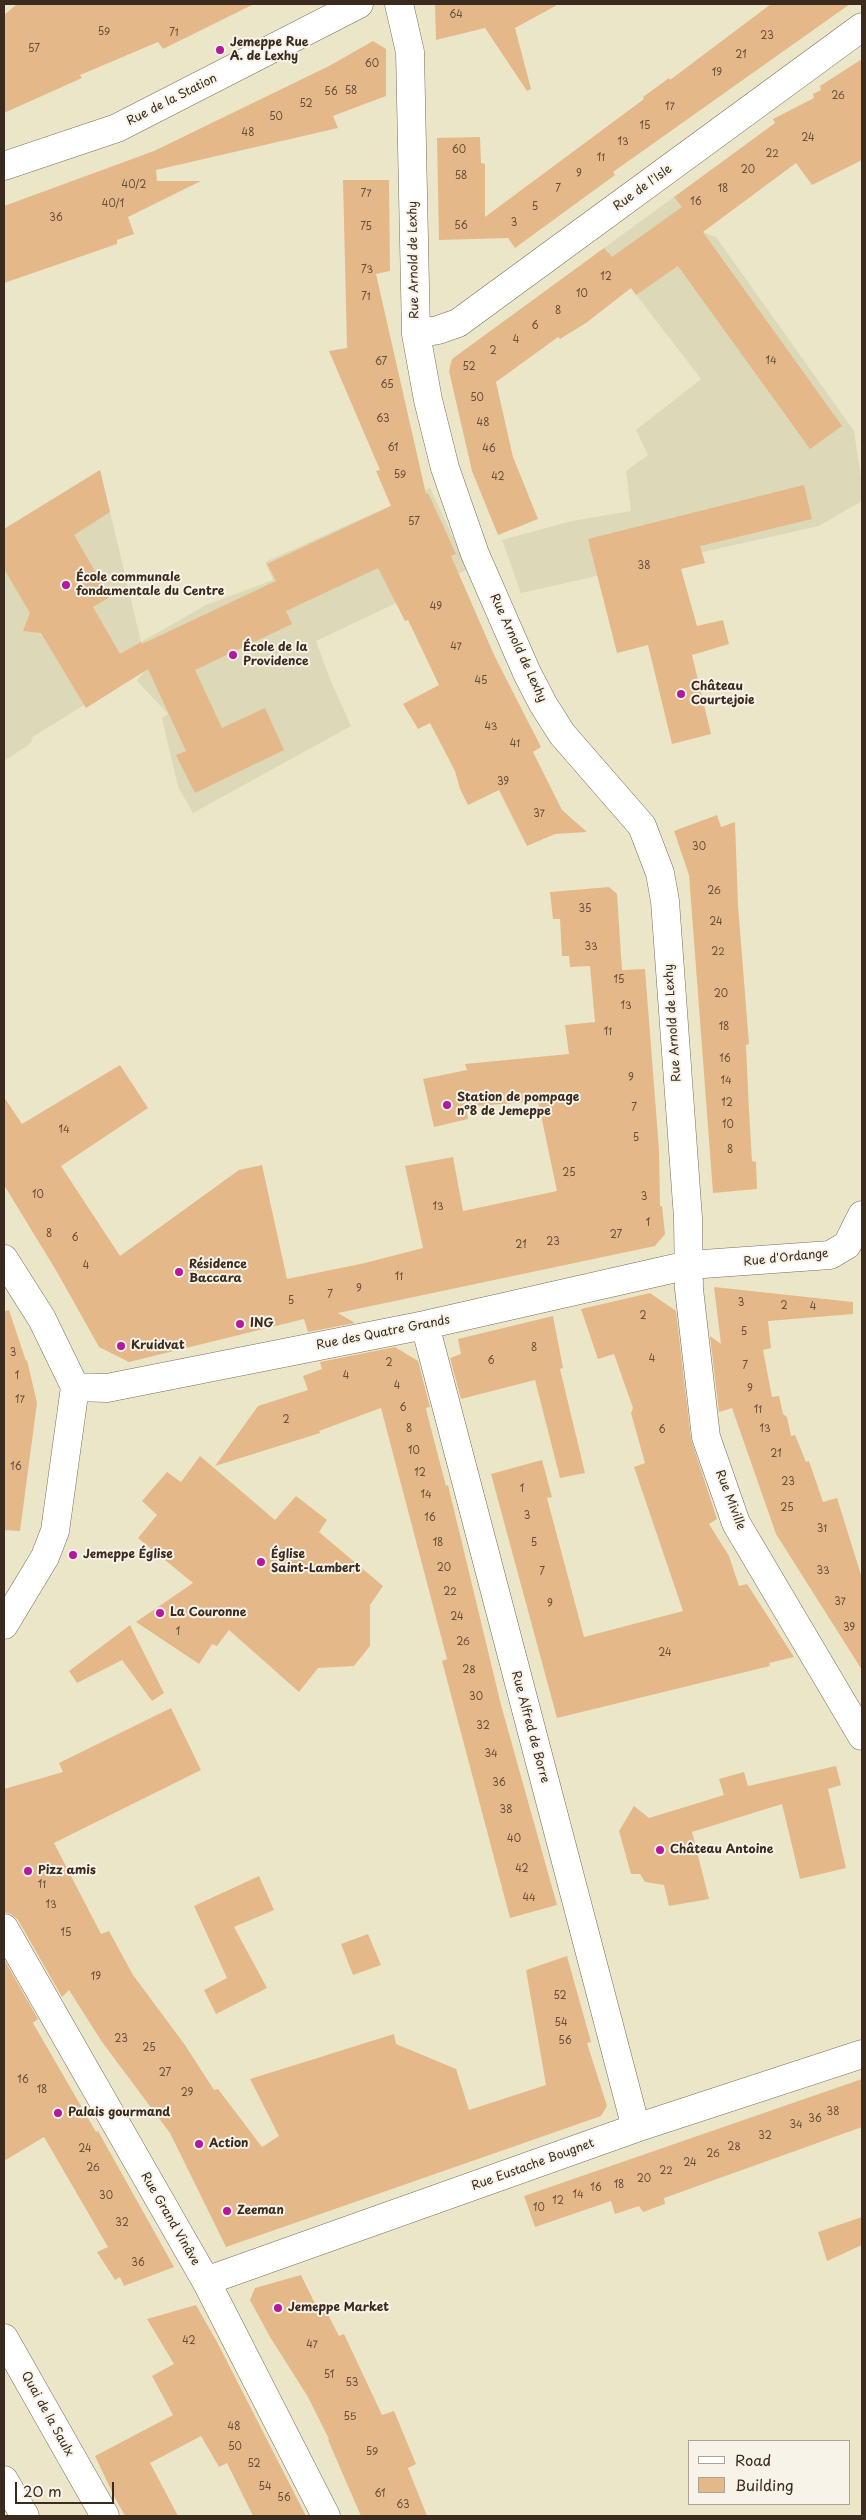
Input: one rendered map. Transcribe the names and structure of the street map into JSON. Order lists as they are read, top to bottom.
{
  "streets": {
    "street": [
      "Rue de la Station",
      "Rue de l'Isle",
      "Rue Arnold de Lexhy",
      "Rue d'Ordange",
      "Rue des Quatre Grands",
      "Rue Miville",
      "Rue Alfred de Borre",
      "Rue Eustache Bougnet",
      "Rue Grand Vinâve",
      "Quai de la Saulx"
    ]
  },
  "crossings": [
    ["Rue de l'Isle", "Rue Arnold de Lexhy"],
    ["Rue Arnold de Lexhy", "Rue d'Ordange"],
    ["Rue Arnold de Lexhy", "Rue des Quatre Grands"],
    ["Rue Arnold de Lexhy", "Rue Miville"],
    ["Rue d'Ordange", "Rue des Quatre Grands"],
    ["Rue d'Ordange", "Rue Miville"],
    ["Rue des Quatre Grands", "Rue Miville"],
    ["Rue des Quatre Grands", "Rue Alfred de Borre"],
    ["Rue Alfred de Borre", "Rue Eustache Bougnet"],
    ["Rue Eustache Bougnet", "Rue Grand Vinâve"]
  ],
  "places": [
    "Jemeppe Rue A. de Lexhy",
    "École communale fondamentale du Centre",
    "École de la Providence",
    "Château Courtejoie",
    "Station de pompage n°8 de Jemeppe",
    "Résidence Baccara",
    "ING",
    "Kruidvat",
    "Jemeppe Église",
    "Église Saint-Lambert",
    "La Couronne",
    "Château Antoine",
    "Pizz amis",
    "Palais gourmand",
    "Action",
    "Zeeman",
    "Jemeppe Market"
  ],
  "house_numbers": [
    "64",
    "59",
    "71",
    "23",
    "57",
    "21",
    "60",
    "19",
    "58",
    "56",
    "26",
    "52",
    "17",
    "50",
    "15",
    "48",
    "24",
    "13",
    "60",
    "22",
    "11",
    "20",
    "9",
    "58",
    "40/2",
    "7",
    "18",
    "77",
    "16",
    "40/1",
    "5",
    "36",
    "3",
    "56",
    "75",
    "73",
    "12",
    "10",
    "71",
    "8",
    "6",
    "4",
    "2",
    "14",
    "67",
    "52",
    "65",
    "50",
    "63",
    "48",
    "61",
    "46",
    "59",
    "42",
    "57",
    "38",
    "49",
    "47",
    "45",
    "43",
    "41",
    "39",
    "37",
    "30",
    "26",
    "35",
    "24",
    "33",
    "22",
    "15",
    "20",
    "13",
    "18",
    "11",
    "16",
    "9",
    "14",
    "12",
    "7",
    "10",
    "14",
    "5",
    "8",
    "25",
    "10",
    "3",
    "13",
    "1",
    "8",
    "27",
    "6",
    "23",
    "21",
    "4",
    "11",
    "9",
    "7",
    "5",
    "3",
    "2",
    "4",
    "2",
    "5",
    "8",
    "3",
    "4",
    "6",
    "2",
    "7",
    "1",
    "4",
    "4",
    "9",
    "17",
    "6",
    "11",
    "2",
    "8",
    "13",
    "6",
    "10",
    "21",
    "16",
    "12",
    "23",
    "1",
    "14",
    "25",
    "3",
    "16",
    "31",
    "18",
    "5",
    "20",
    "33",
    "7",
    "22",
    "37",
    "9",
    "24",
    "39",
    "1",
    "26",
    "24",
    "28",
    "30",
    "32",
    "34",
    "36",
    "38",
    "40",
    "42",
    "11",
    "44",
    "13",
    "15",
    "19",
    "52",
    "54",
    "23",
    "56",
    "25",
    "27",
    "16",
    "18",
    "29",
    "38",
    "36",
    "34",
    "32",
    "28",
    "24",
    "26",
    "24",
    "26",
    "22",
    "20",
    "18",
    "16",
    "14",
    "30",
    "12",
    "10",
    "32",
    "36",
    "42",
    "47",
    "51",
    "53",
    "55",
    "48",
    "50",
    "59",
    "52",
    "54",
    "61",
    "56",
    "63"
  ],
  "legend": ["Road", "Building"],
  "scale_bar": "20 m"
}
